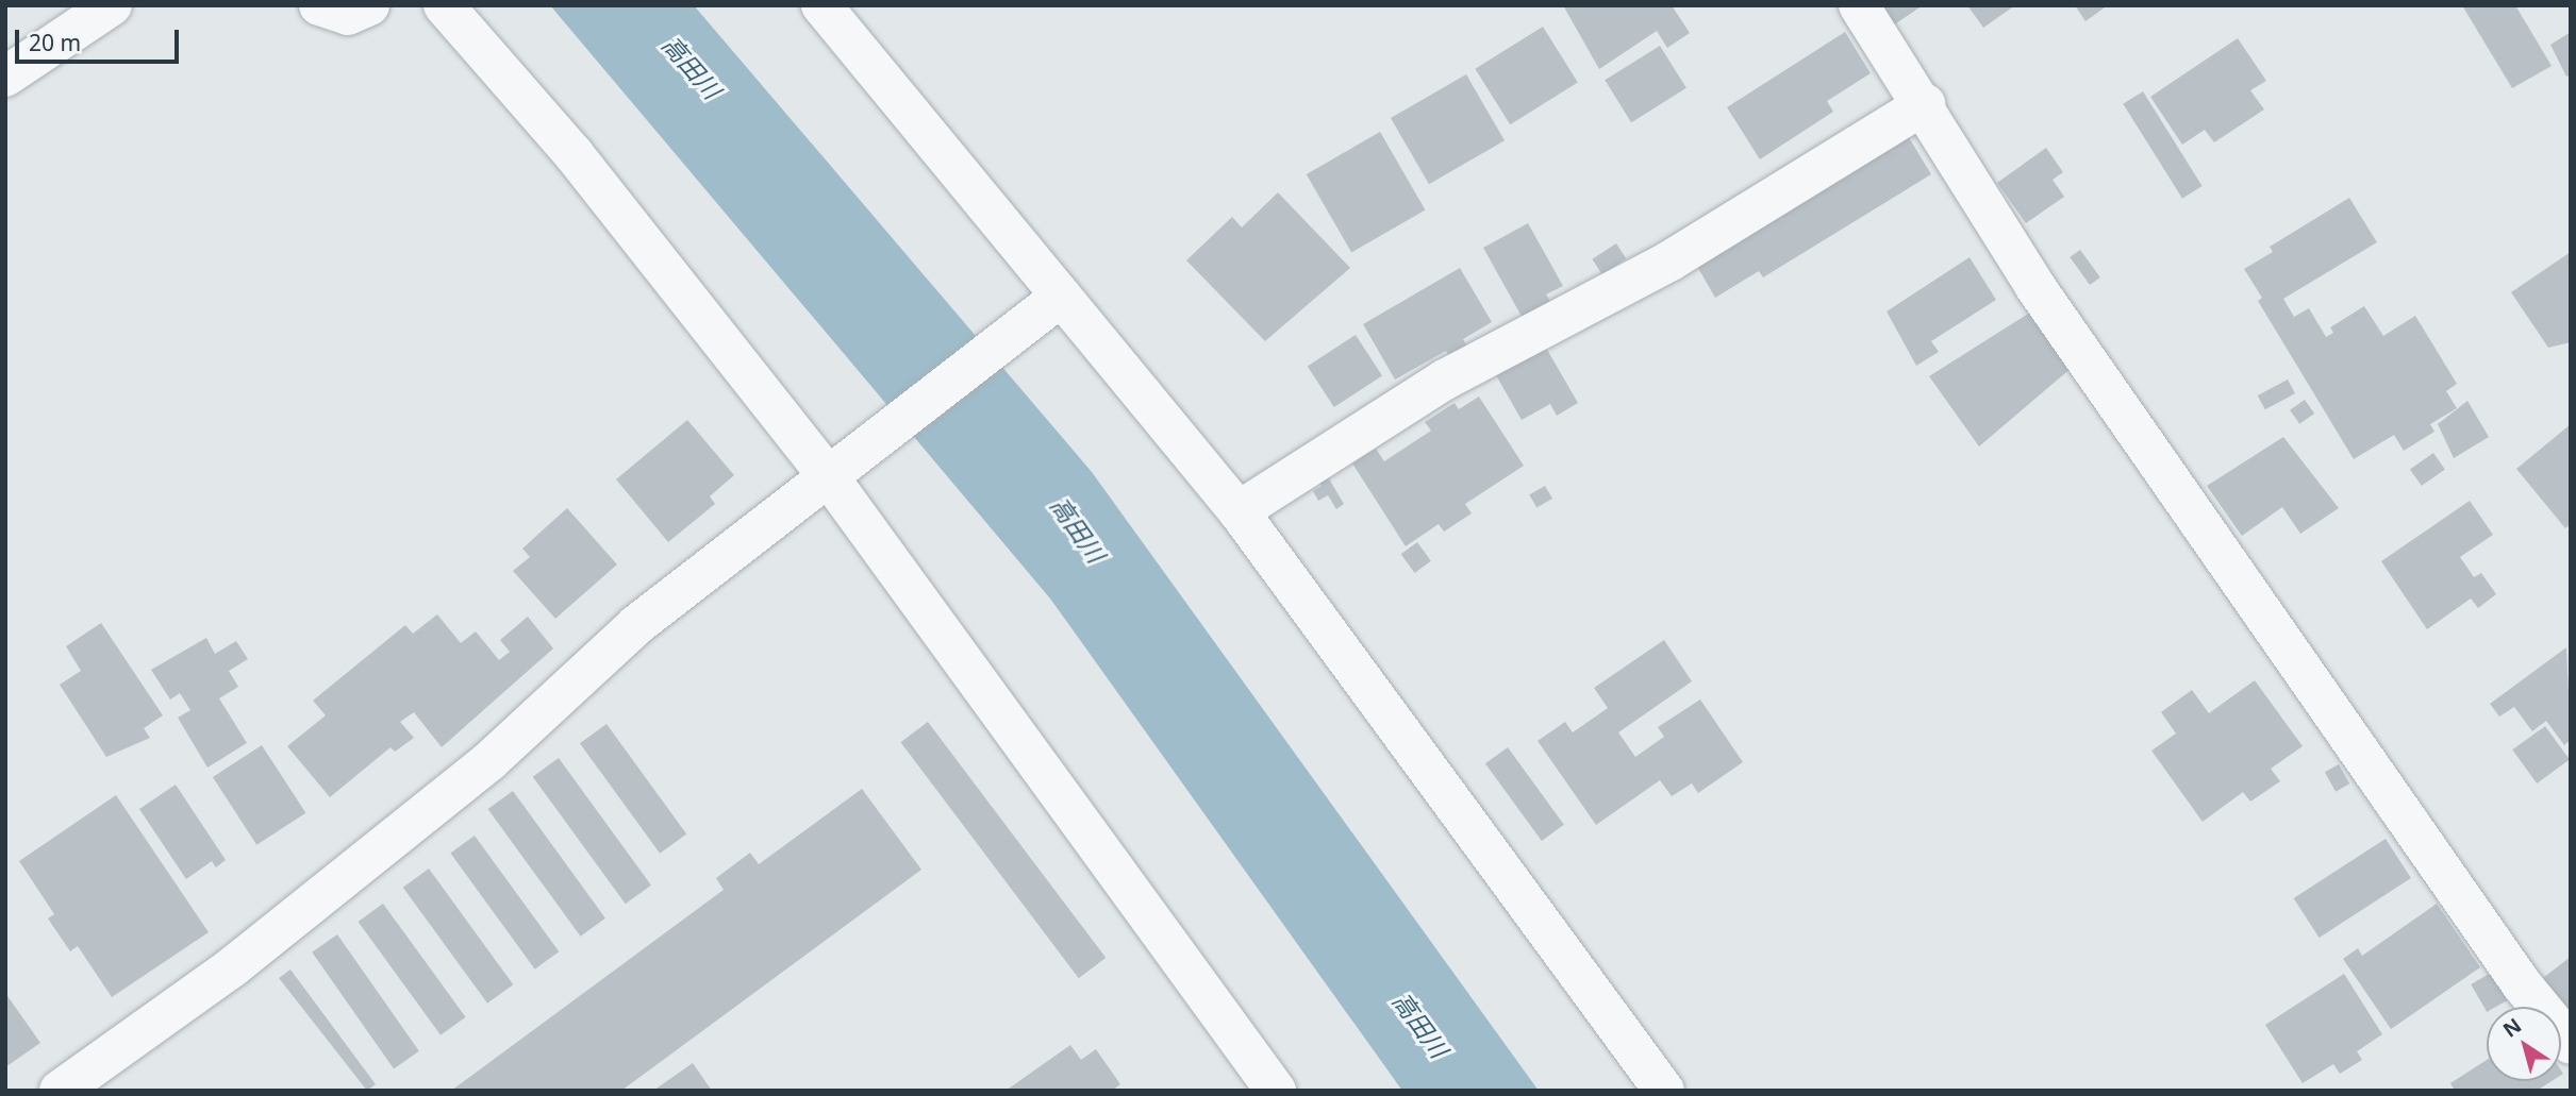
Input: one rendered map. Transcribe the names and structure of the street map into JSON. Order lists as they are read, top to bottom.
{
  "water": ["高田川"],
  "scale_bar": "20 m",
  "north": "top left"
}
